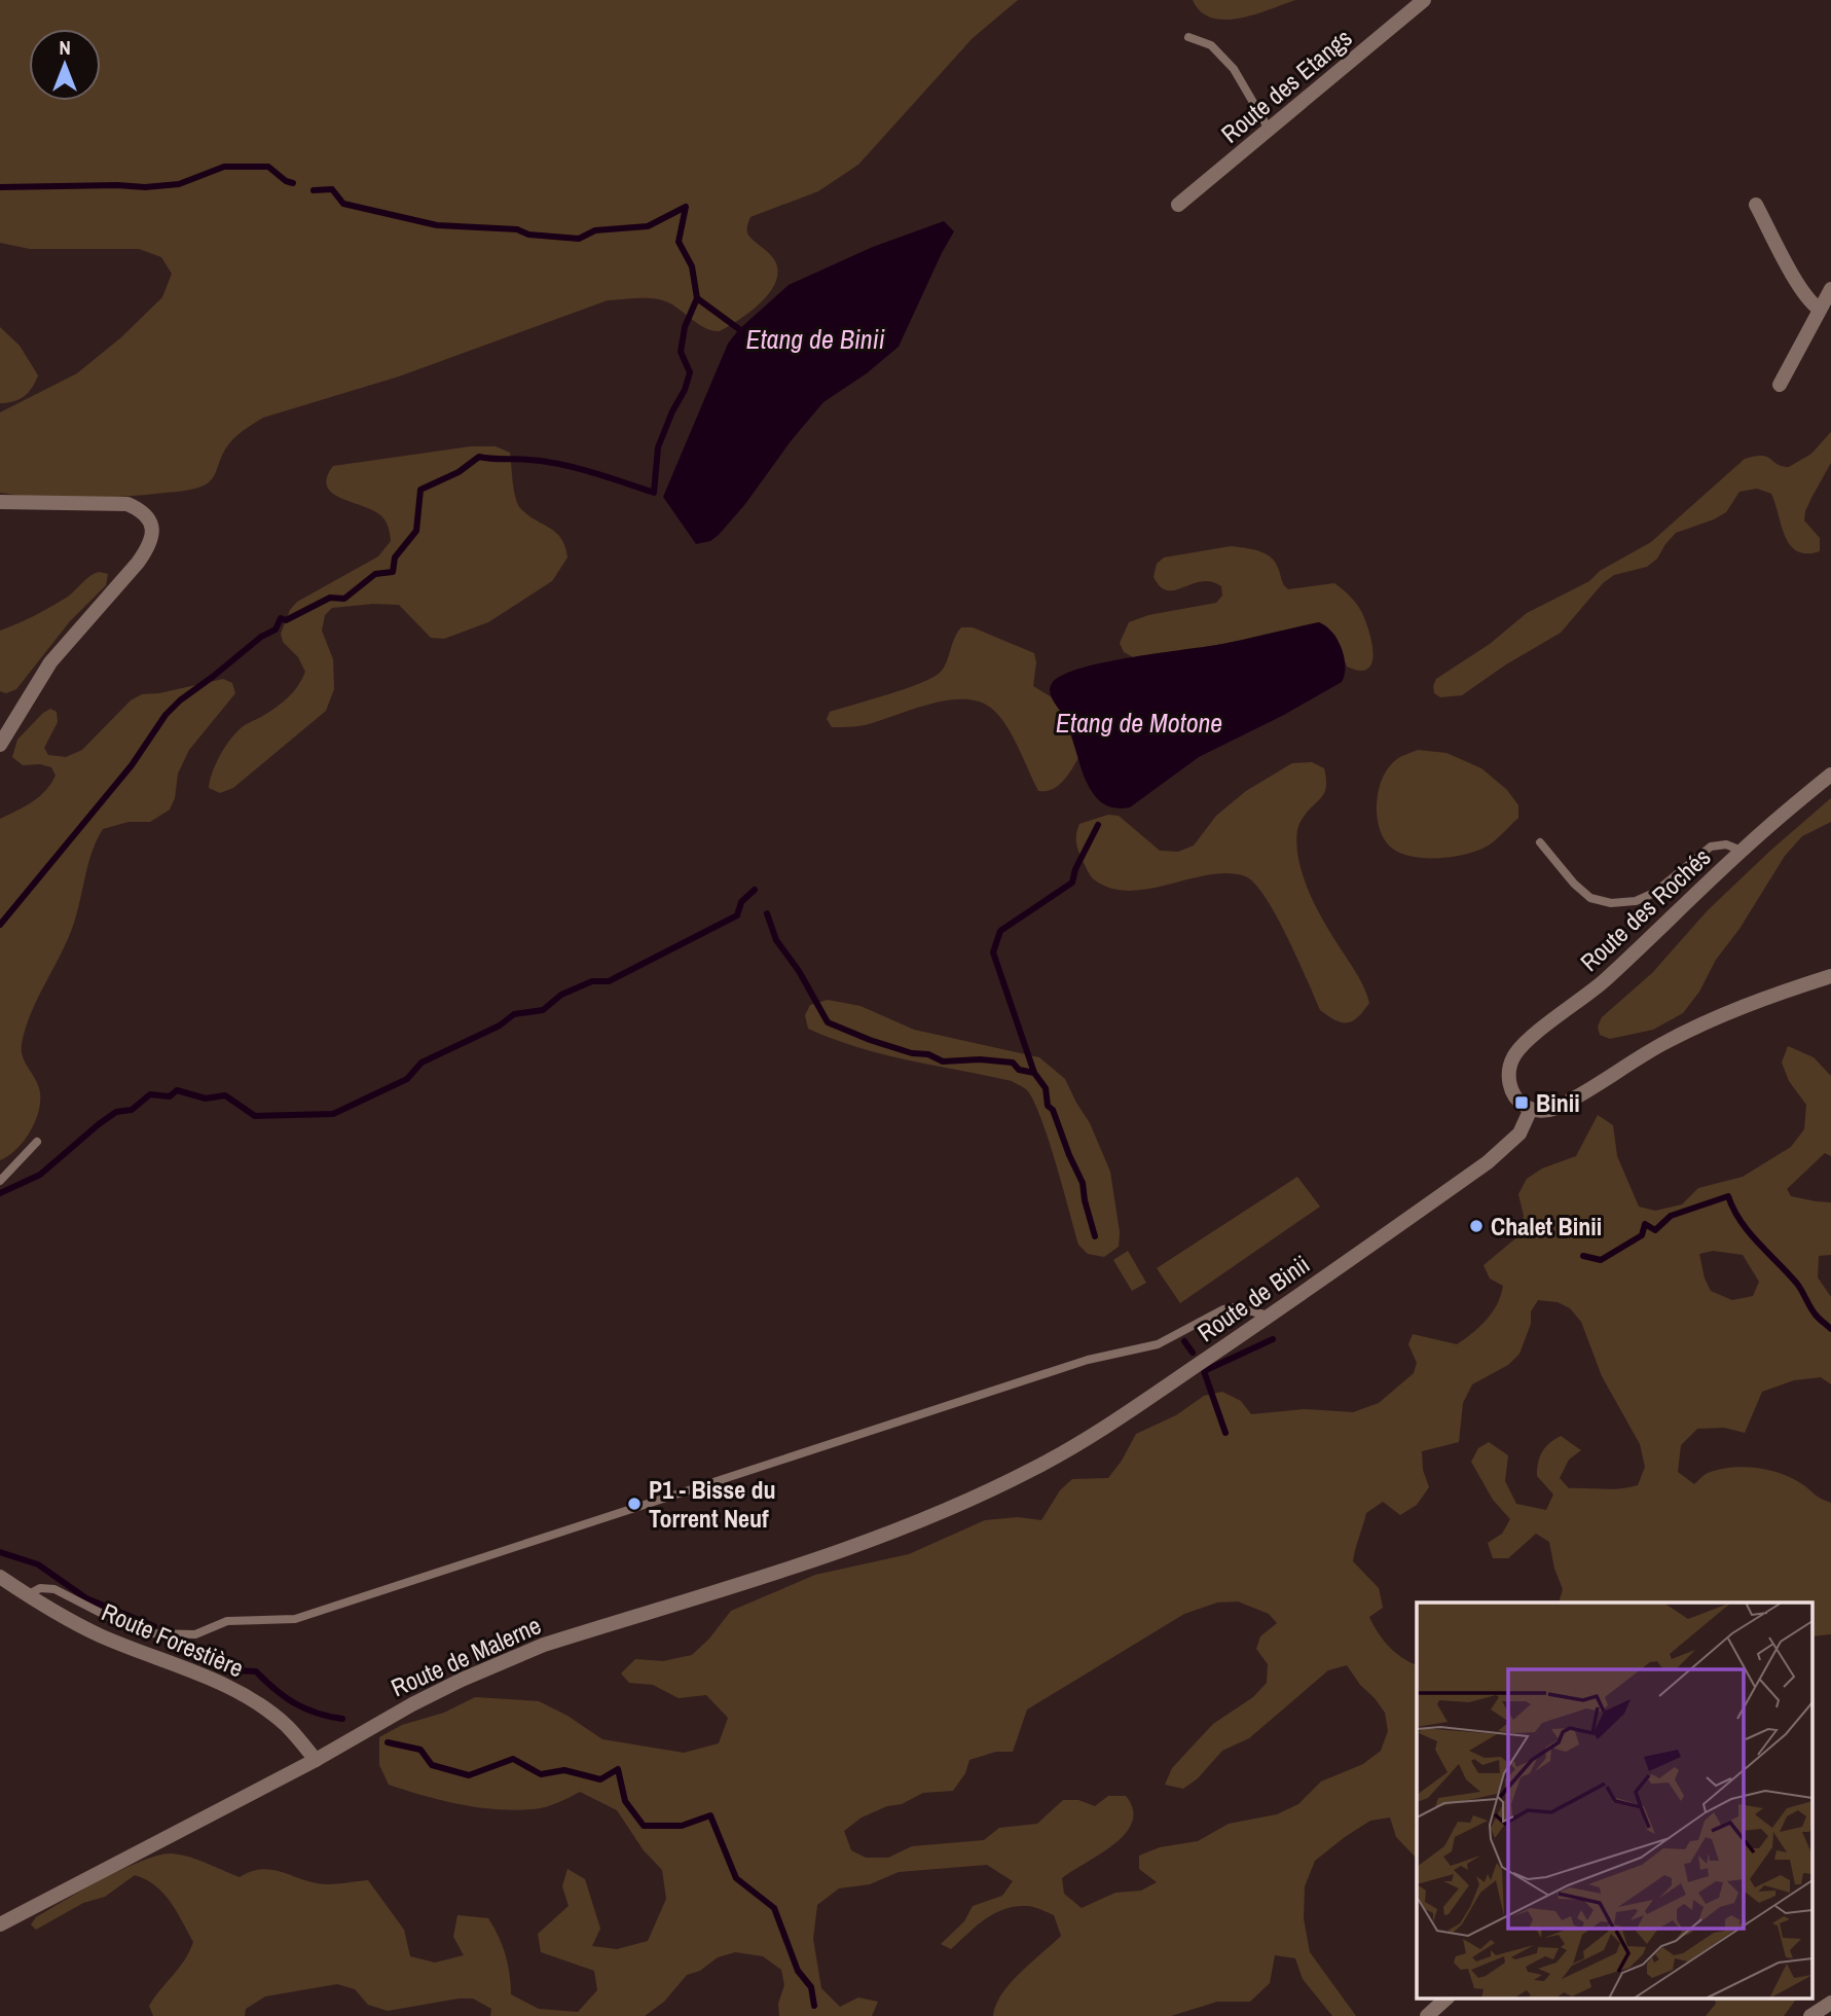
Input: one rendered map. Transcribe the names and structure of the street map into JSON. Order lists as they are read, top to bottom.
{
  "streets": {
    "street": [
      "Route des Etangs",
      "Route des Rochés",
      "Route de Binii",
      "Route Forestière",
      "Route de Malerne"
    ]
  },
  "crossings": [
    ["Route des Rochés", "Route de Binii"],
    ["Route de Binii", "Route de Malerne"],
    ["Route Forestière", "Route de Malerne"]
  ],
  "water": ["Etang de Binii", "Etang de Motone"],
  "places": {
    "transit": ["Binii"],
    "other": ["Chalet Binii", "P1 - Bisse du Torrent Neuf"]
  },
  "north": "top"
}
